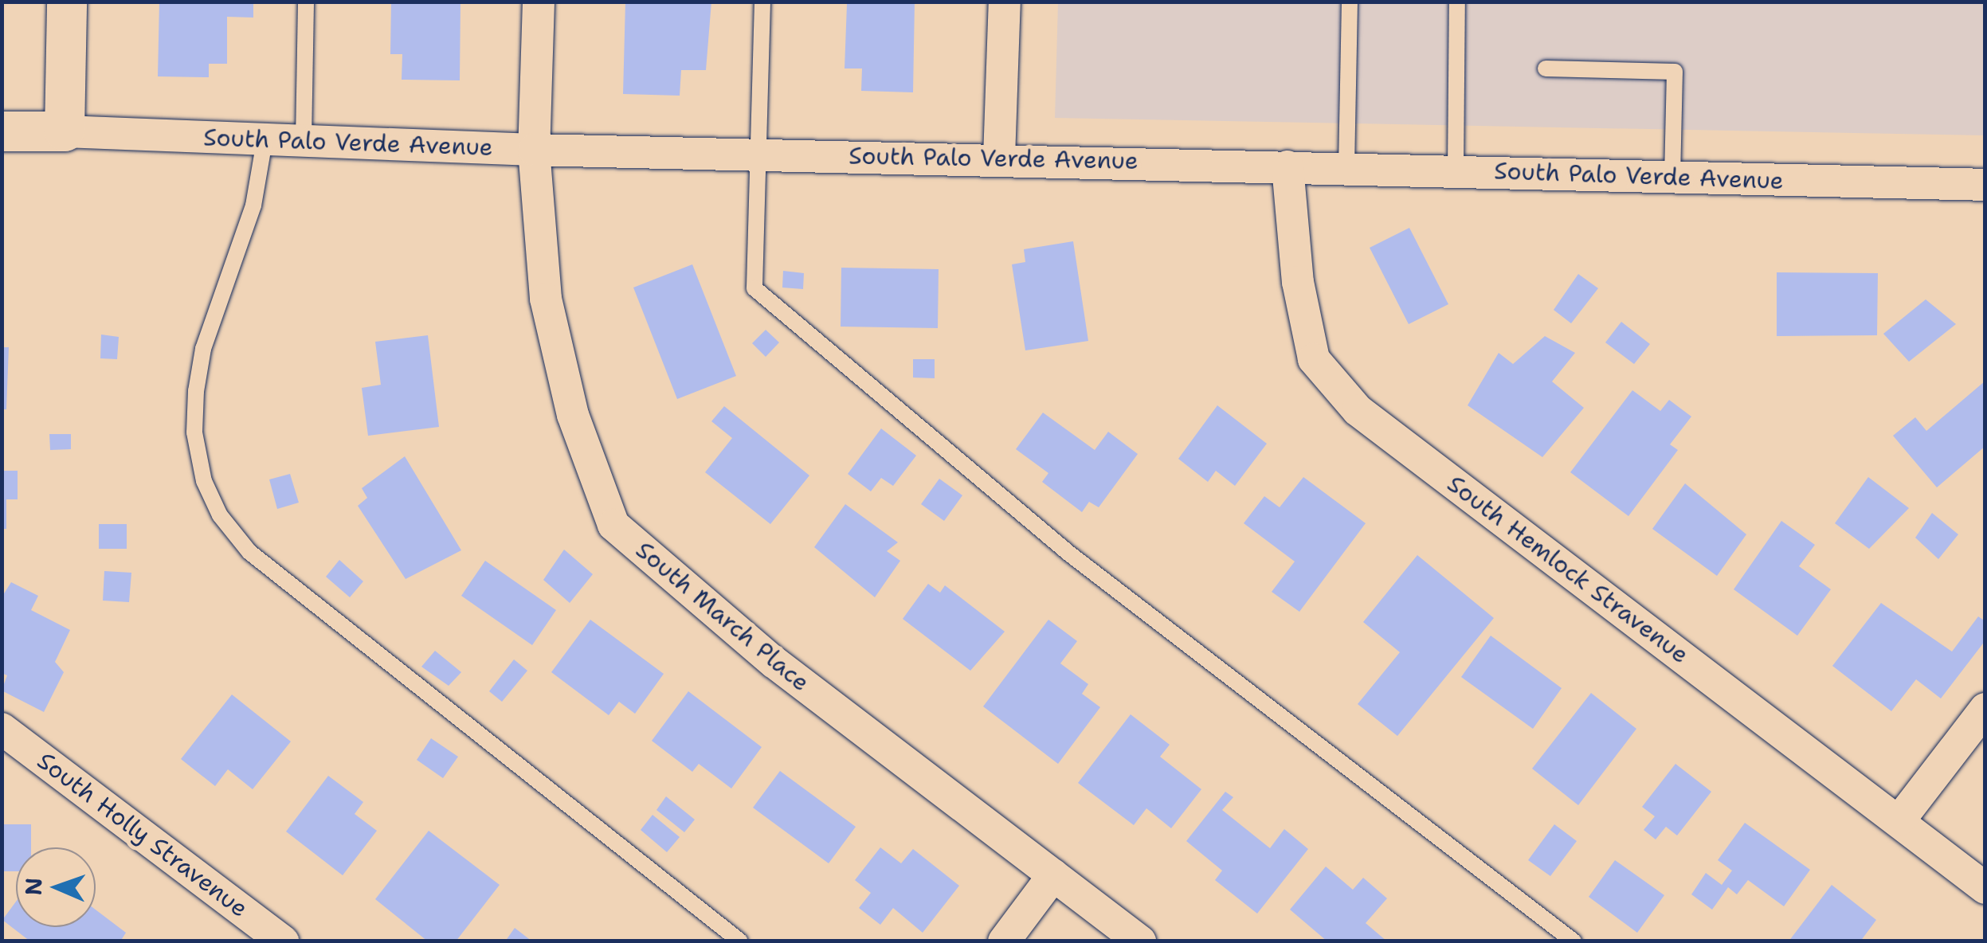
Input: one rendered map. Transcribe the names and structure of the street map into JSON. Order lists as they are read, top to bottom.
{
  "streets": {
    "street": [
      "South Palo Verde Avenue",
      "South Hemlock Stravenue",
      "South March Place",
      "South Holly Stravenue"
    ]
  },
  "crossings": [
    ["South Palo Verde Avenue", "South Hemlock Stravenue"],
    ["South Palo Verde Avenue", "South March Place"]
  ],
  "north": "left"
}
